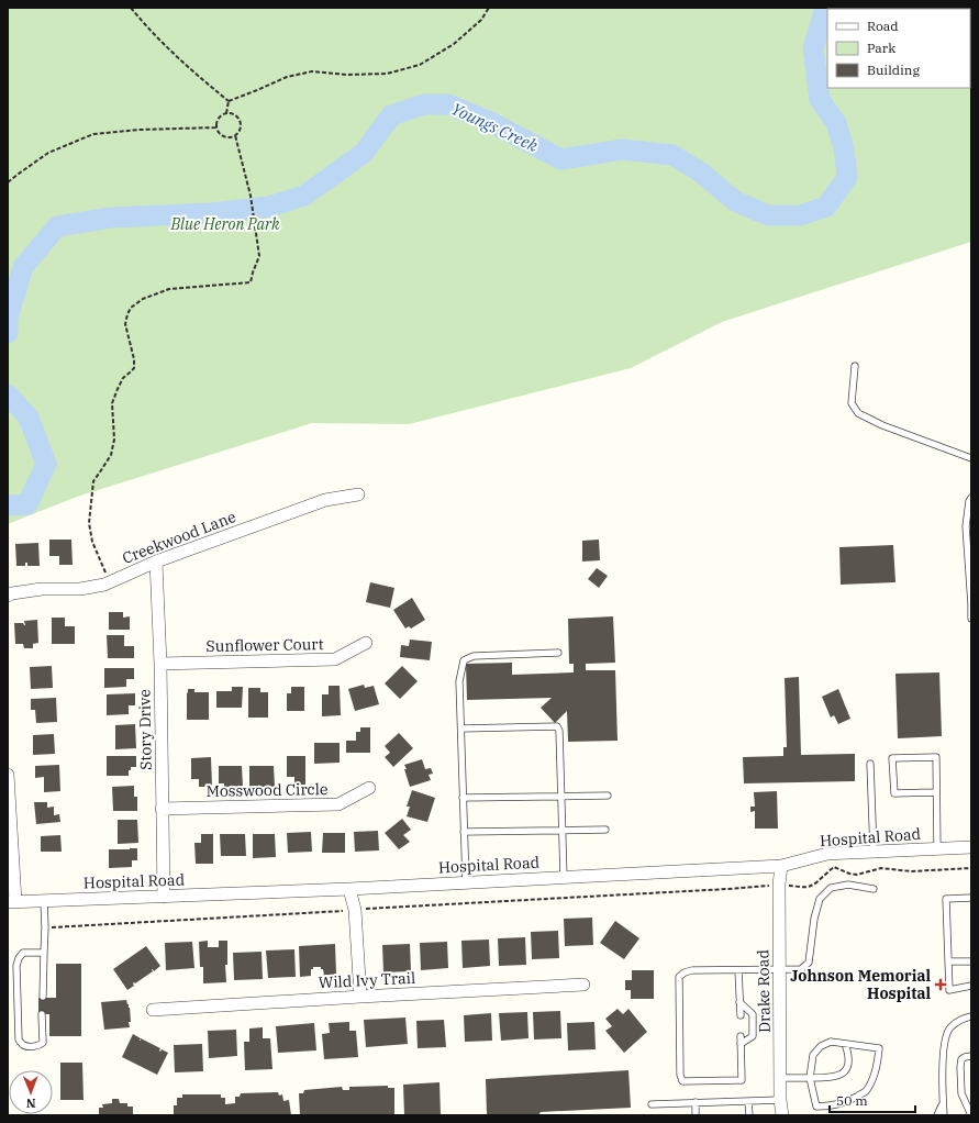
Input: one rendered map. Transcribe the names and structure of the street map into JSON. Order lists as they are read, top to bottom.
{
  "streets": {
    "street": [
      "Creekwood Lane",
      "Sunflower Court",
      "Story Drive",
      "Mosswood Circle",
      "Hospital Road",
      "Wild Ivy Trail",
      "Drake Road"
    ]
  },
  "crossings": [
    ["Creekwood Lane", "Story Drive"],
    ["Sunflower Court", "Story Drive"],
    ["Story Drive", "Mosswood Circle"],
    ["Story Drive", "Hospital Road"],
    ["Hospital Road", "Drake Road"]
  ],
  "water": ["Youngs Creek"],
  "parks": ["Blue Heron Park"],
  "places": {
    "health": ["Johnson Memorial Hospital"]
  },
  "legend": ["Road", "Park", "Building"],
  "scale_bar": "50 m",
  "north": "bottom"
}
